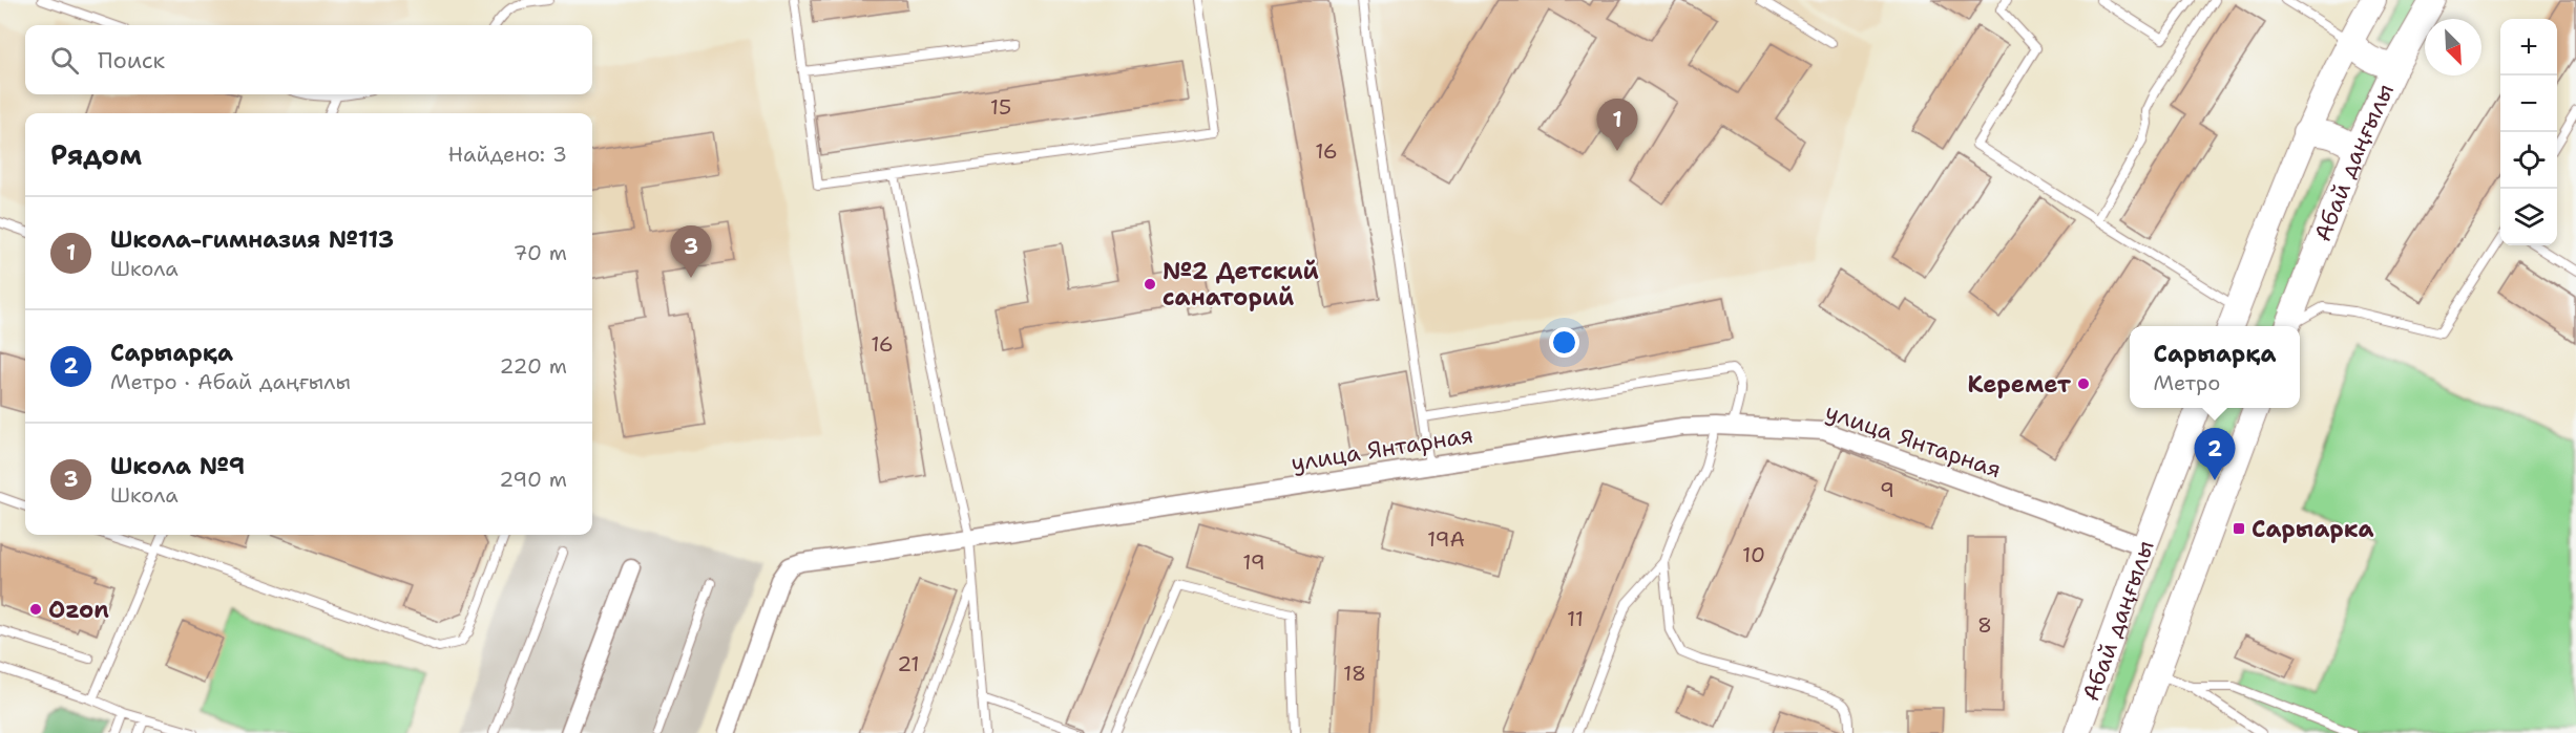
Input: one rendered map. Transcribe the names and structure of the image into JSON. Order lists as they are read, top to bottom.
{
  "streets": {
    "main road": ["Абай даңғылы"],
    "street": ["улица Янтарная"]
  },
  "crossings": [
    ["Абай даңғылы", "улица Янтарная"]
  ],
  "places": {
    "other": ["№2 Детский санаторий", "Керемет", "Ozon"],
    "transit": ["Сарыарка"]
  },
  "house_numbers": [
    "15",
    "16",
    "16",
    "9",
    "19А",
    "10",
    "19",
    "11",
    "8",
    "21",
    "18"
  ],
  "north": "bottom right",
  "page": {
    "map_buttons": ["+", "−"],
    "search": "Поиск",
    "pins": ["1", "3", "2"],
    "heading": ["Рядом", "Найдено: 3"],
    "list": [
      {
        "mark": "1",
        "name": "Школа-гимназия №113",
        "note": "Школа",
        "value": "70 m"
      },
      {
        "mark": "2",
        "name": "Сарыарқа",
        "note": "Метро · Абай даңғылы",
        "value": "220 m"
      },
      {
        "mark": "3",
        "name": "Школа №9",
        "note": "Школа",
        "value": "290 m"
      }
    ],
    "popup": ["Сарыарқа", "Метро"]
  }
}
